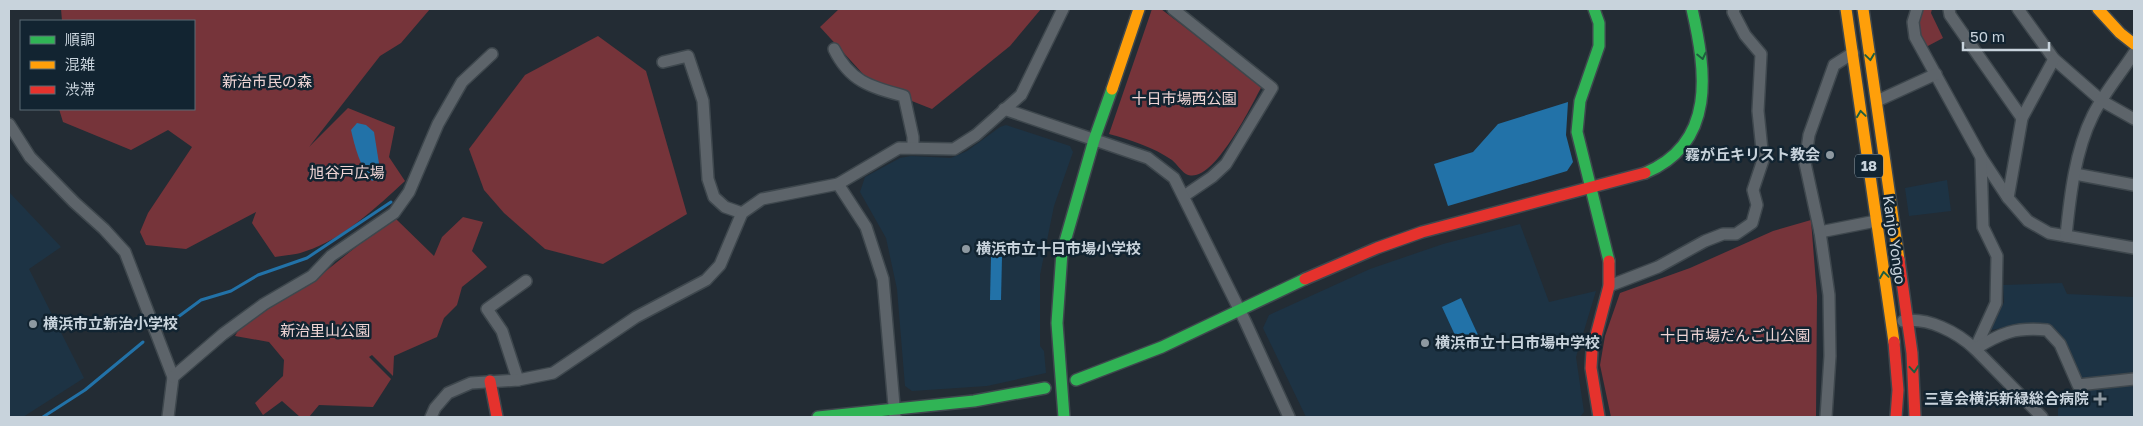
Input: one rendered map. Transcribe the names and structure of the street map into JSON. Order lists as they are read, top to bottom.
{
  "streets": {
    "street": ["18", "Kanjo Yongo"]
  },
  "parks": [
    "新治市民の森",
    "十日市場西公園",
    "旭谷戸広場",
    "新治里山公園",
    "十日市場だんご山公園"
  ],
  "places": {
    "other": [
      "霧が丘キリスト教会",
      "横浜市立十日市場小学校",
      "横浜市立新治小学校",
      "横浜市立十日市場中学校"
    ],
    "health": ["三喜会横浜新緑総合病院"]
  },
  "legend": ["順調", "混雑", "渋滞"],
  "scale_bar": "50 m"
}
